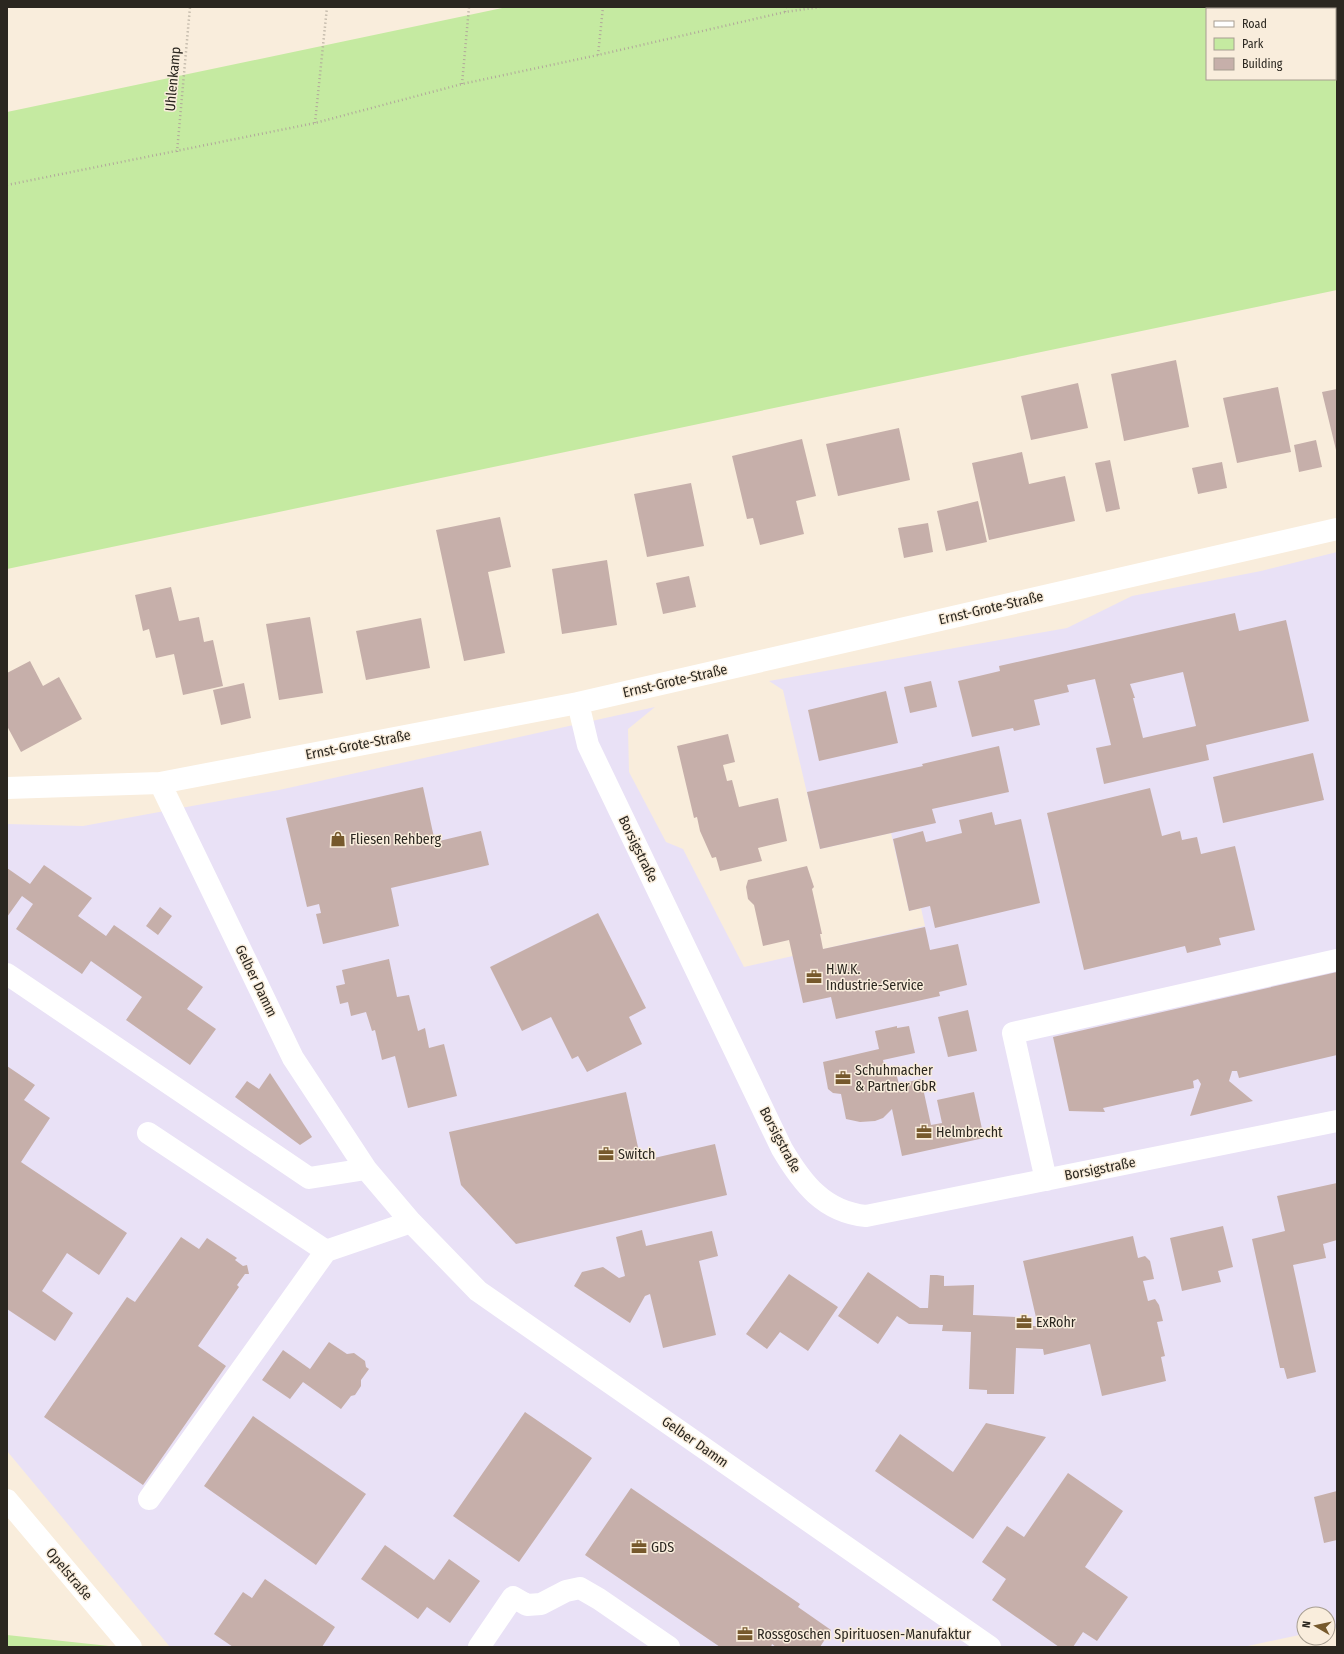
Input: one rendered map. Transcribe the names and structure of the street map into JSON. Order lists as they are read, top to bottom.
{
  "streets": {
    "street": [
      "Ernst-Grote-Straße",
      "Borsigstraße",
      "Gelber Damm",
      "Opelstraße"
    ],
    "path": ["Uhlenkamp"]
  },
  "crossings": [
    ["Ernst-Grote-Straße", "Borsigstraße"],
    ["Ernst-Grote-Straße", "Gelber Damm"]
  ],
  "places": {
    "shop": ["Fliesen Rehberg"],
    "office": [
      "H.W.K. Industrie-Service",
      "Schuhmacher & Partner GbR",
      "Helmbrecht",
      "Switch",
      "ExRohr",
      "GDS",
      "Rossgoschen Spirituosen-Manufaktur"
    ]
  },
  "legend": ["Road", "Park", "Building"],
  "north": "left"
}
